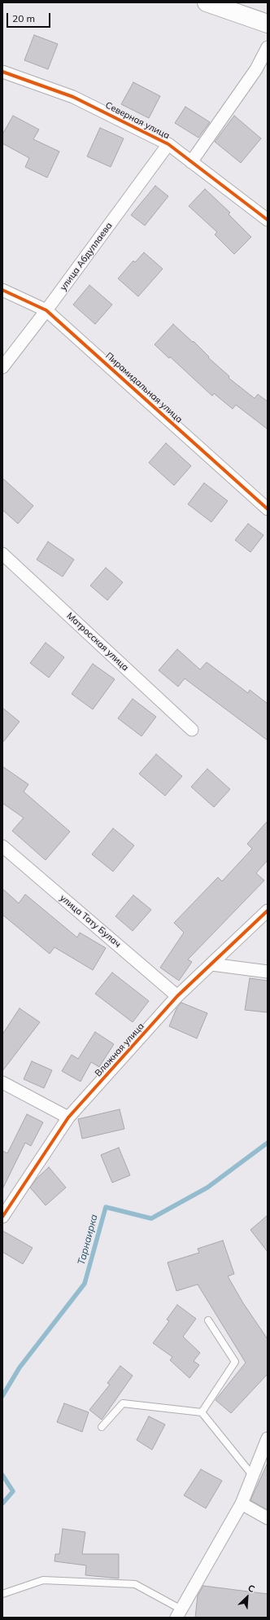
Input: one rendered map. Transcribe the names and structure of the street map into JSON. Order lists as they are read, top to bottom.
{
  "streets": {
    "street": [
      "Северная улица",
      "улица Абдуллаева",
      "Пирамидальная улица",
      "Матросская улица",
      "улица Тату Булач",
      "Влажная улица"
    ]
  },
  "crossings": [
    ["Северная улица", "улица Абдуллаева"],
    ["улица Абдуллаева", "Пирамидальная улица"],
    ["улица Тату Булач", "Влажная улица"]
  ],
  "water": ["Тарнаирка"],
  "scale_bar": "20 m",
  "north": "top right"
}
